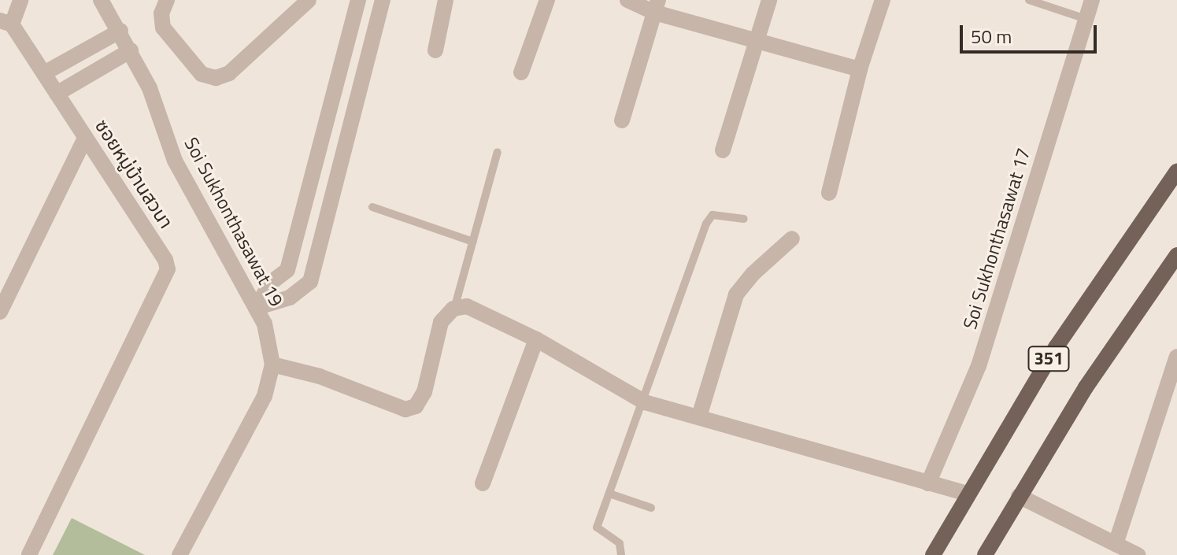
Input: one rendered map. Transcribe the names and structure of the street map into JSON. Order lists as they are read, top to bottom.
{
  "streets": {
    "main road": ["351"],
    "street": ["ซอยหมู่บ้านสวนา", "Soi Sukhonthasawat 19", "Soi Sukhonthasawat 17"]
  },
  "scale_bar": "50 m"
}
